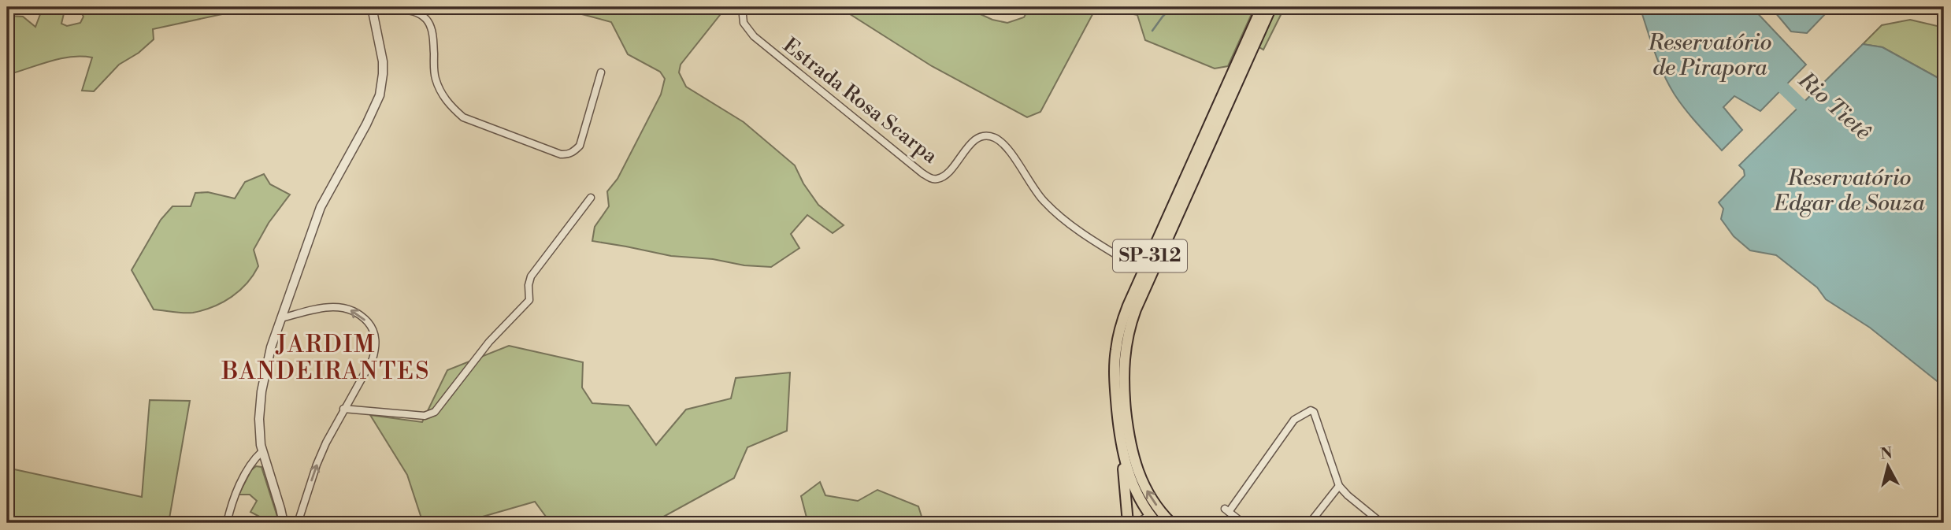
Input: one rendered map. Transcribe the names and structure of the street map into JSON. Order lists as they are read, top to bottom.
{
  "streets": {
    "main road": ["SP-312"],
    "street": ["Estrada Rosa Scarpa"]
  },
  "crossings": [
    ["Estrada Rosa Scarpa", "SP-312"]
  ],
  "districts": ["JARDIM BANDEIRANTES"],
  "water": ["Reservatório de Pirapora", "Rio Tietê", "Reservatório Edgar de Souza"],
  "north": "top"
}
